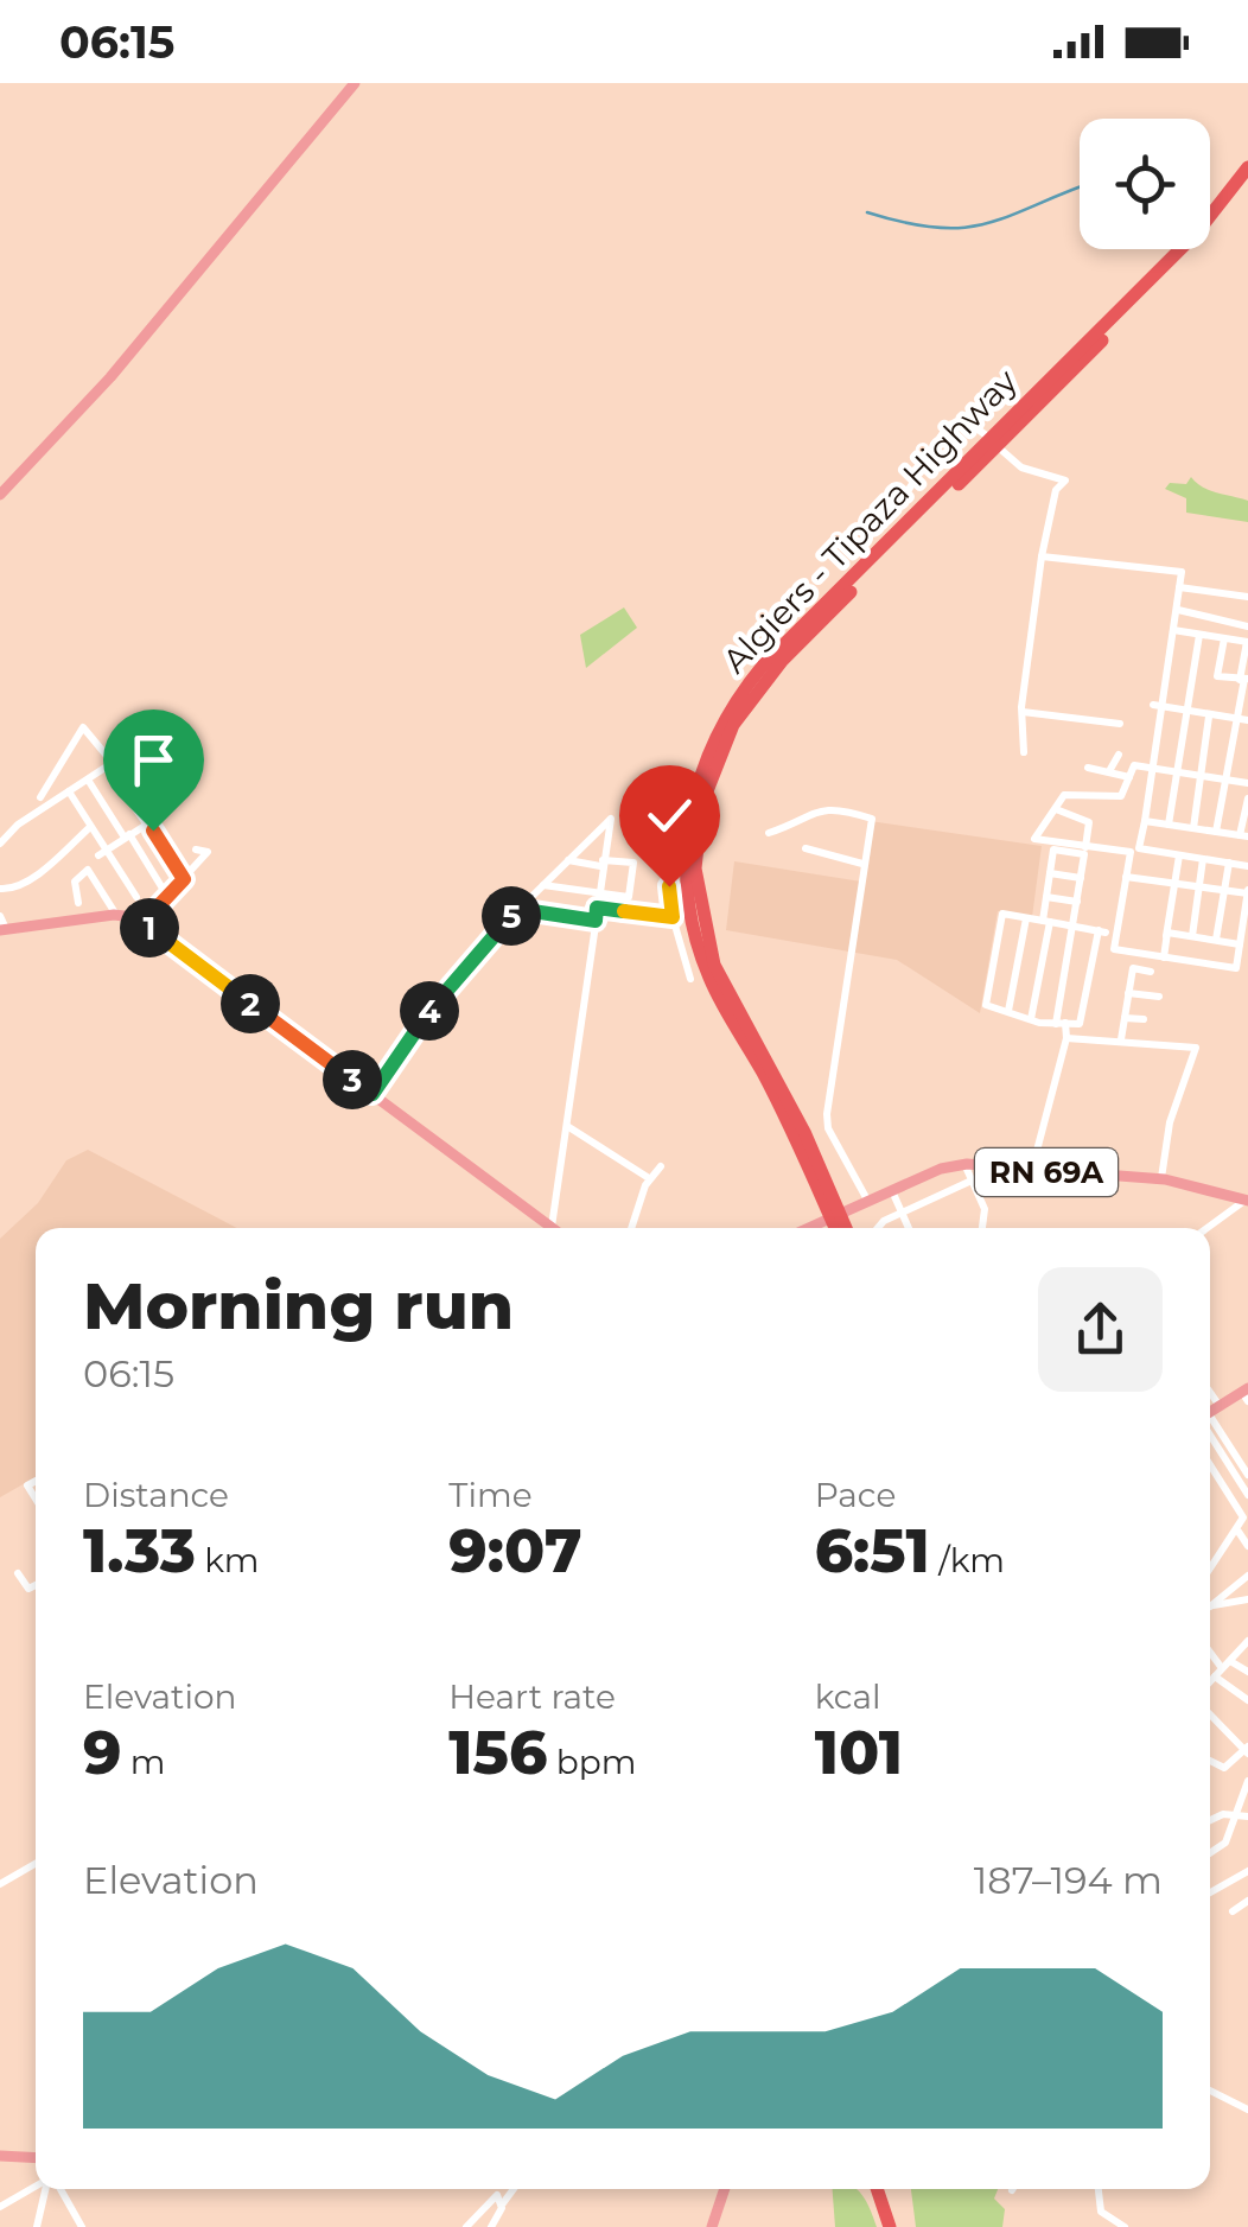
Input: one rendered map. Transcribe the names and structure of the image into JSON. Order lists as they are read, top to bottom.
{
  "streets": {
    "highway": ["Algiers - Tipaza Highway"],
    "main road": ["RN 69A"]
  },
  "page": {
    "status": "06:15",
    "pins": [
      "5",
      "1",
      "2",
      "4",
      "3"
    ],
    "heading": ["Morning run", "06:15"],
    "stats": [
      ["Distance", "1.33 km"],
      ["Time", "9:07"],
      ["Pace", "6:51 /km"],
      ["Elevation", "9 m"],
      ["Heart rate", "156 bpm"],
      ["kcal", "101"]
    ],
    "chart": ["Elevation", "187–194 m"]
  }
}
